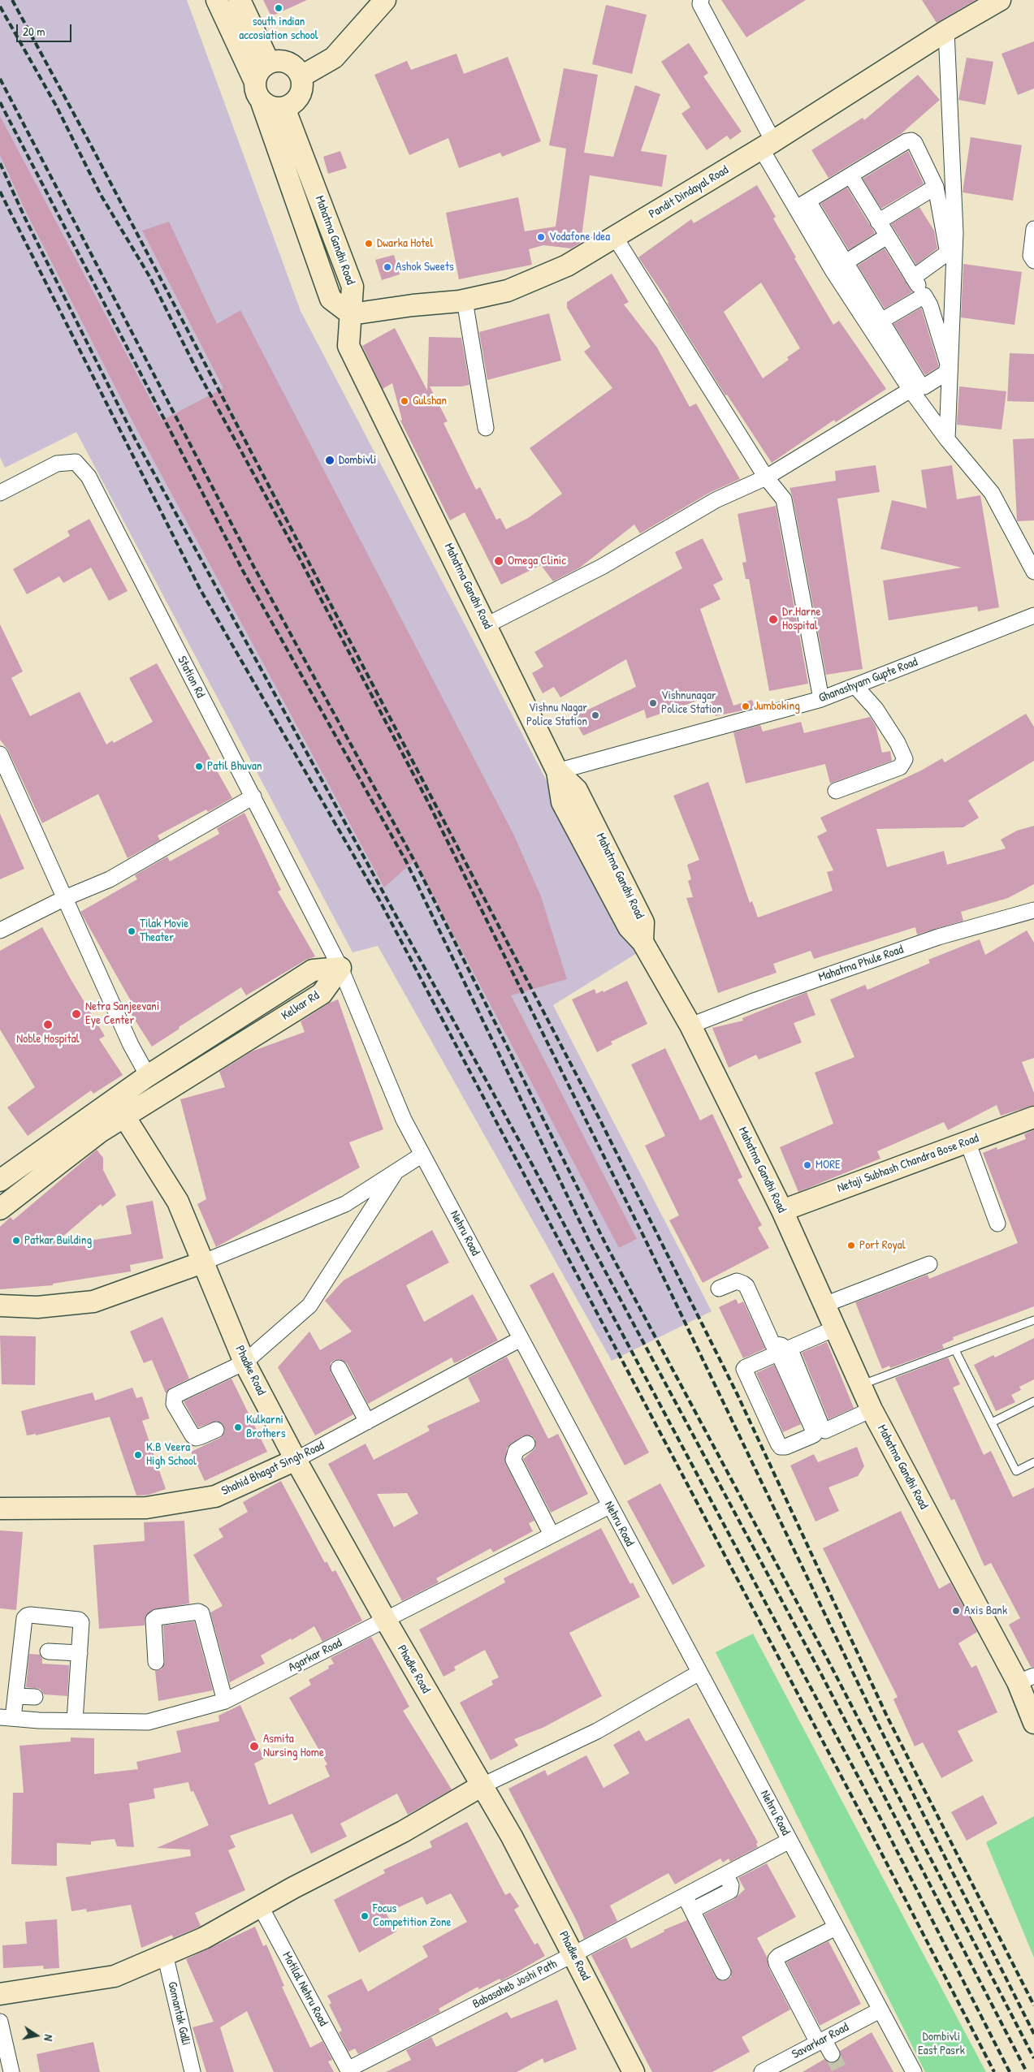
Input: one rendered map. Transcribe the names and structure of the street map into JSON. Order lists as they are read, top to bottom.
{
  "streets": {
    "street": [
      "Pandit Dindayal Road",
      "Mahatma Gandhi Road",
      "Station Rd",
      "Ghanashyam Gupte Road",
      "Mahatma Phule Road",
      "Kelkar Rd",
      "Netaji Subhash Chandra Bose Road",
      "Nehru Road",
      "Phadke Road",
      "Shahid Bhagat Singh Road",
      "Agarkar Road",
      "Babasaheb Joshi Path",
      "Motilal Nehru Road",
      "Gomantak Galli",
      "Savarkar Road"
    ]
  },
  "crossings": [
    ["Pandit Dindayal Road", "Mahatma Gandhi Road"],
    ["Mahatma Gandhi Road", "Ghanashyam Gupte Road"],
    ["Mahatma Gandhi Road", "Mahatma Phule Road"],
    ["Mahatma Gandhi Road", "Netaji Subhash Chandra Bose Road"],
    ["Station Rd", "Kelkar Rd"],
    ["Station Rd", "Nehru Road"],
    ["Kelkar Rd", "Nehru Road"],
    ["Kelkar Rd", "Phadke Road"],
    ["Nehru Road", "Shahid Bhagat Singh Road"],
    ["Nehru Road", "Agarkar Road"],
    ["Nehru Road", "Babasaheb Joshi Path"],
    ["Nehru Road", "Savarkar Road"],
    ["Phadke Road", "Shahid Bhagat Singh Road"],
    ["Phadke Road", "Agarkar Road"],
    ["Phadke Road", "Babasaheb Joshi Path"],
    ["Babasaheb Joshi Path", "Motilal Nehru Road"]
  ],
  "parks": ["Dombivli East Pasrk"],
  "places": [
    "south indian accosiation school",
    "Vodafone Idea",
    "Dwarka Hotel",
    "Ashok Sweets",
    "Gulshan",
    "Dombivli",
    "Omega Clinic",
    "Dr.Harne Hospital",
    "Vishnunagar Police Station",
    "Jumboking",
    "Vishnu Nagar Police Station",
    "Patil Bhuvan",
    "Tilak Movie Theater",
    "Netra Sanjeevani Eye Center",
    "Noble Hospital",
    "MORE",
    "Patkar Building",
    "Port Royal",
    "Kulkarni Brothers",
    "K.B Veera High School",
    "Axis Bank",
    "Asmita Nursing Home",
    "Focus Competition Zone"
  ],
  "scale_bar": "20 m",
  "north": "right"
}
